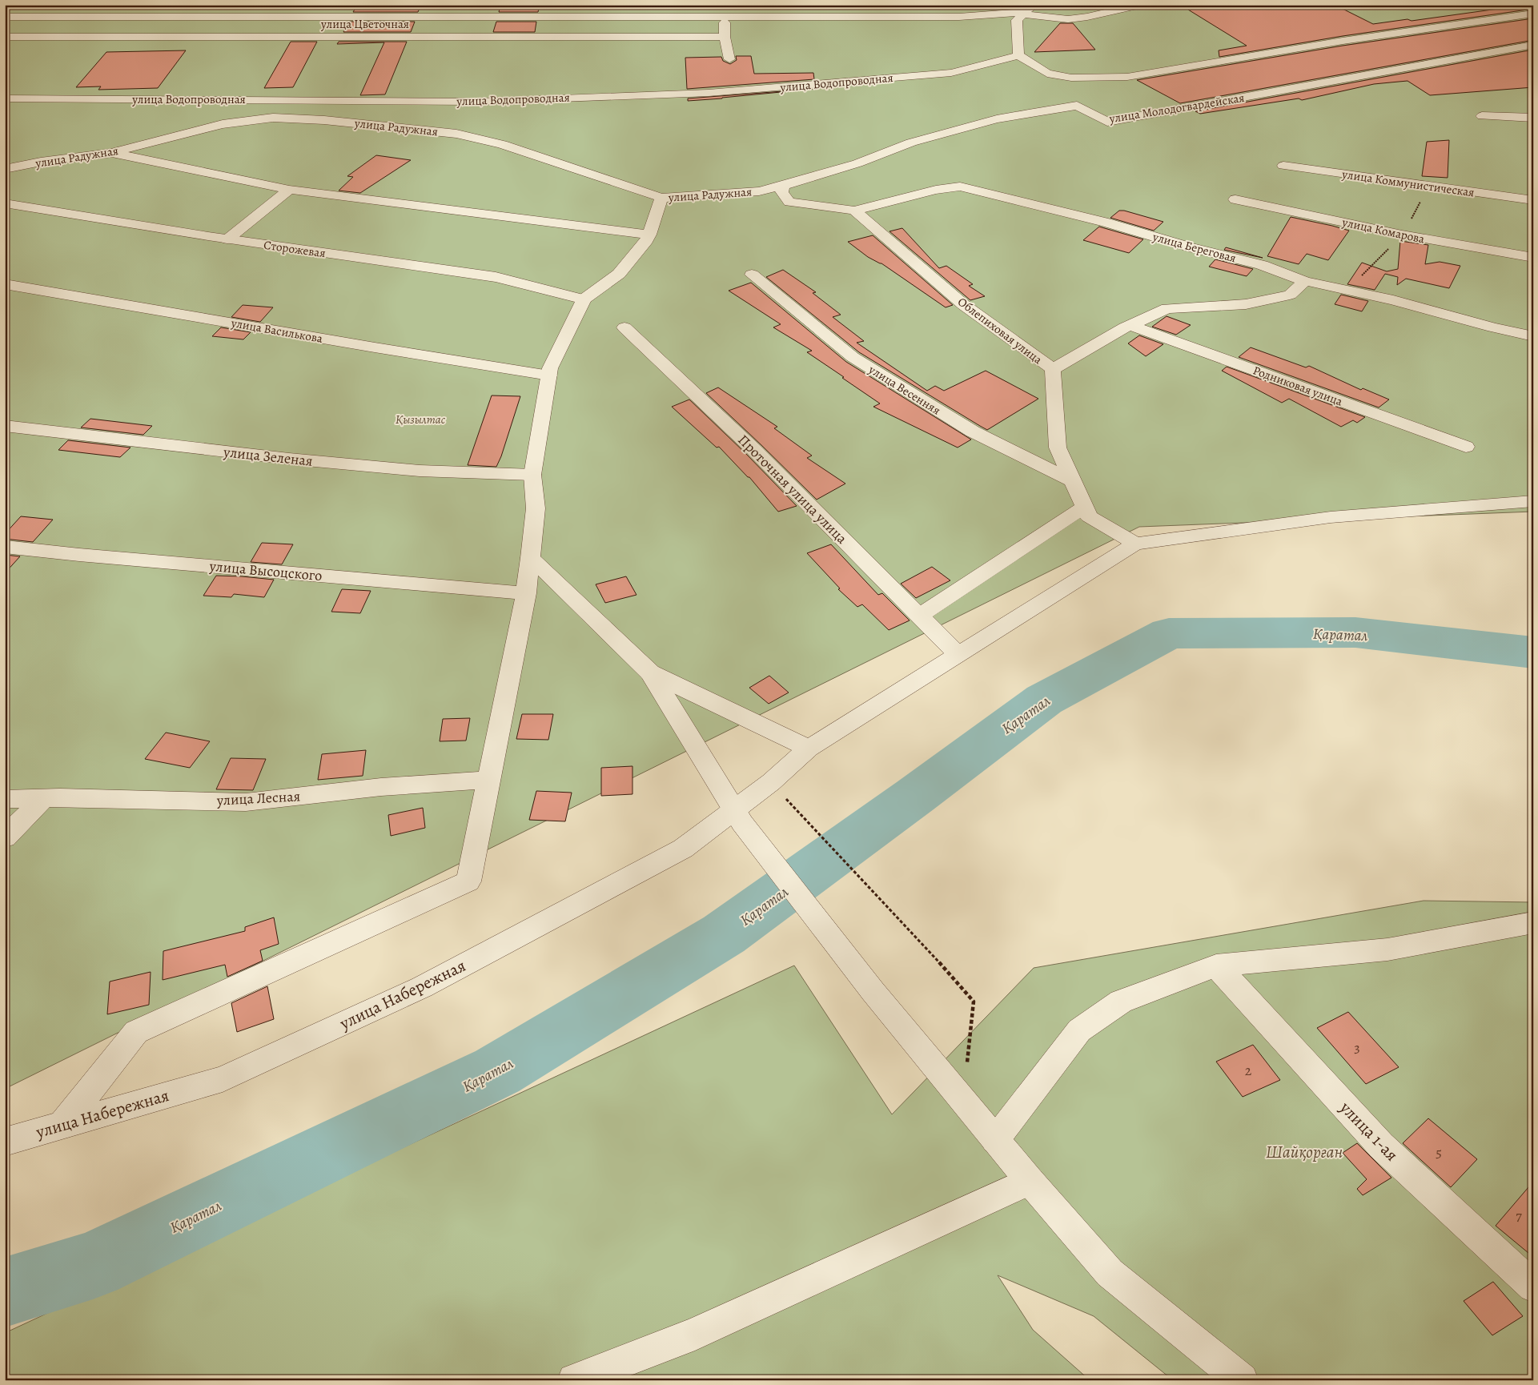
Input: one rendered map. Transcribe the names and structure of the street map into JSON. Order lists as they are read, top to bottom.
{
  "streets": {
    "street": [
      "улица Цветочная",
      "улица Водопроводная",
      "улица Молодогвардейская",
      "улица Радужная",
      "улица Коммунистическая",
      "улица Комарова",
      "улица Береговая",
      "Сторожевая",
      "улица Василькова",
      "Облепиховая улица",
      "Родниковая улица",
      "улица Весенняя",
      "улица Зеленая",
      "Проточная улица улица",
      "улица Высоцского",
      "улица Лесная",
      "улица Набережная",
      "улица 1-ая"
    ]
  },
  "crossings": [
    ["улица Молодогвардейская", "улица Радужная"],
    ["улица Береговая", "Облепиховая улица"],
    ["Облепиховая улица", "улица Весенняя"],
    ["Облепиховая улица", "улица Набережная"],
    ["Проточная улица улица", "улица Набережная"]
  ],
  "water": ["Қаратал"],
  "parks": ["Қызылтас", "Шайқорған"],
  "house_numbers": [
    "3",
    "2",
    "5",
    "7"
  ]
}
